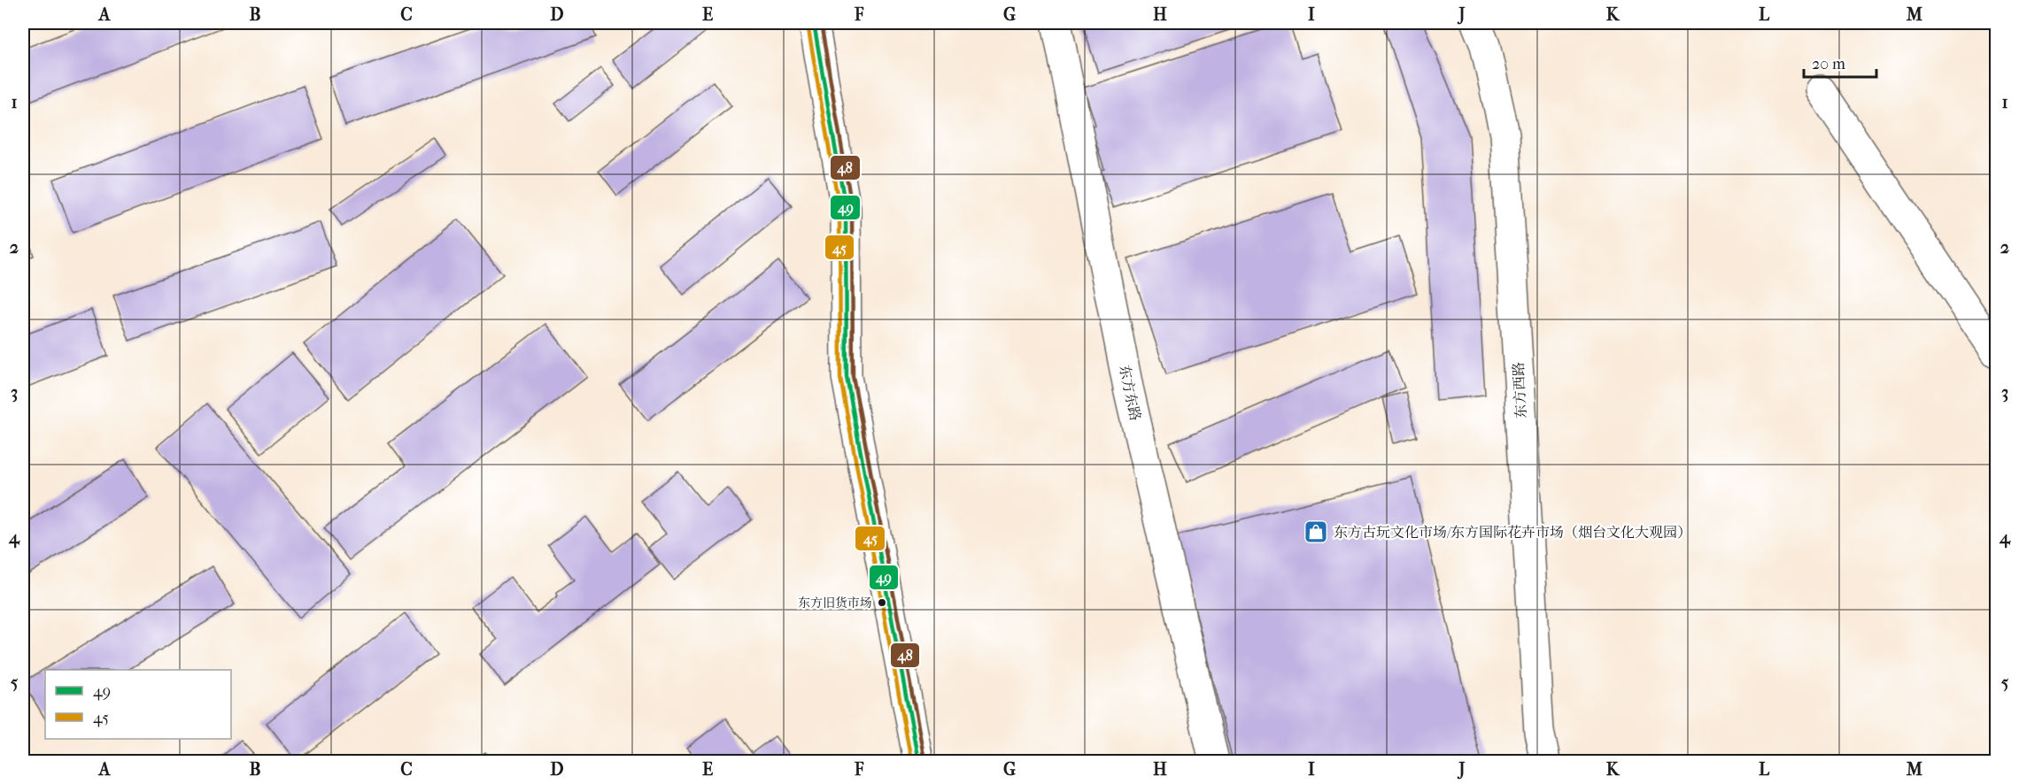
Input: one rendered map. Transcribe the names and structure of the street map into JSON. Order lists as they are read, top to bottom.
{
  "streets": {
    "street": ["东方西路", "东方东路"]
  },
  "places": {
    "shop": ["东方古玩文化市场/东方国际花卉市场（烟台文化大观园）"],
    "other": ["东方旧货市场"]
  },
  "lines": ["transit line 49", "transit line 48", "transit line 45"],
  "legend": ["49", "45"],
  "scale_bar": "20 m",
  "grid": {
    "columns": [
      "A",
      "B",
      "C",
      "D",
      "E",
      "F",
      "G",
      "H",
      "I",
      "J",
      "K",
      "L",
      "M"
    ],
    "rows": [
      "1",
      "2",
      "3",
      "4",
      "5"
    ]
  }
}
